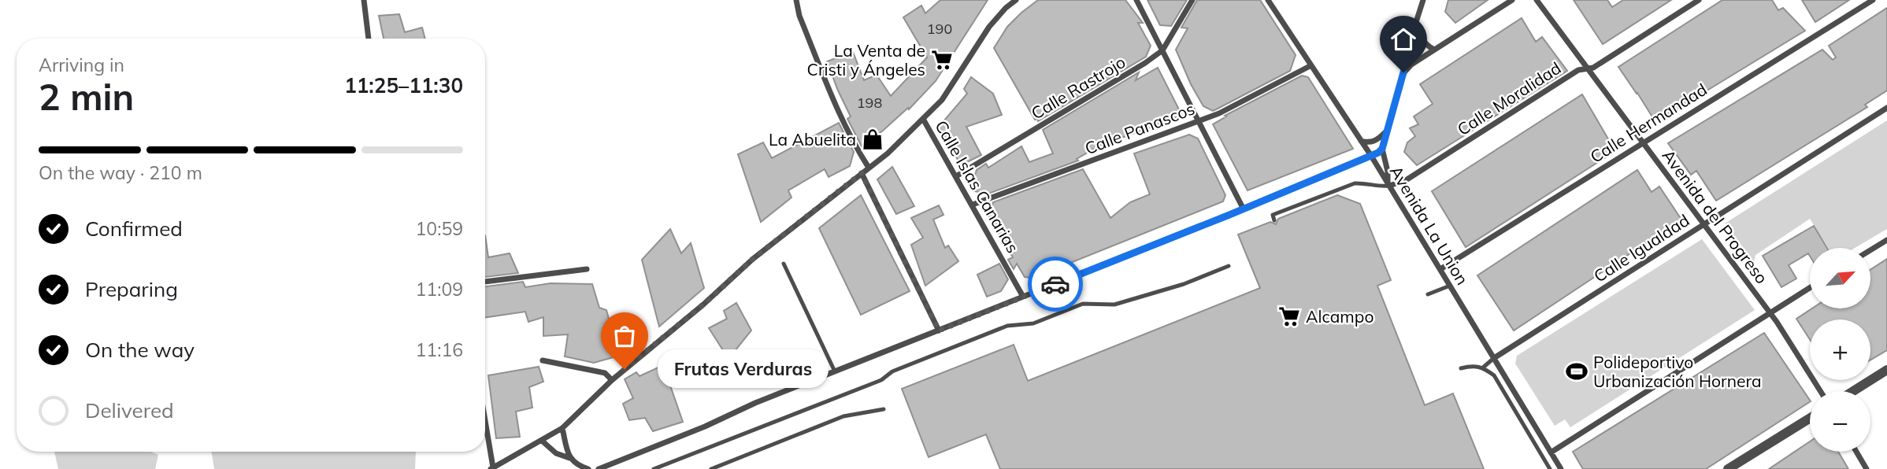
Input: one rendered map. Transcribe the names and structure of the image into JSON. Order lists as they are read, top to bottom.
{
  "streets": {
    "street": [
      "Calle Rastrojo",
      "Calle Moralidad",
      "Calle Hermandad",
      "Calle Panascos",
      "Calle Islas Canarias",
      "Avenida del Progreso",
      "Avenida La Union",
      "Calle Igualdad"
    ]
  },
  "crossings": [
    ["Calle Rastrojo", "Calle Islas Canarias"],
    ["Calle Moralidad", "Avenida del Progreso"],
    ["Calle Moralidad", "Avenida La Union"],
    ["Calle Hermandad", "Avenida del Progreso"],
    ["Calle Hermandad", "Avenida La Union"],
    ["Calle Panascos", "Calle Islas Canarias"],
    ["Calle Panascos", "Avenida La Union"],
    ["Avenida del Progreso", "Calle Igualdad"],
    ["Avenida La Union", "Calle Igualdad"]
  ],
  "places": {
    "supermarket": ["La Venta de Cristi y Ángeles", "Alcampo"],
    "shop": ["La Abuelita"],
    "other": ["Frutas Verduras"],
    "sports": ["Polideportivo Urbanización Hornera"]
  },
  "house_numbers": ["190", "198"],
  "north": "top right",
  "page": {
    "heading": ["2 min", "Arriving in", "11:25–11:30"],
    "bar": "On the way · 210 m",
    "list": [
      ["Confirmed", "10:59"],
      ["Preparing", "11:09"],
      ["On the way", "11:16"],
      "Delivered"
    ],
    "map_buttons": ["+", "−"],
    "bubble": "Frutas Verduras"
  }
}
